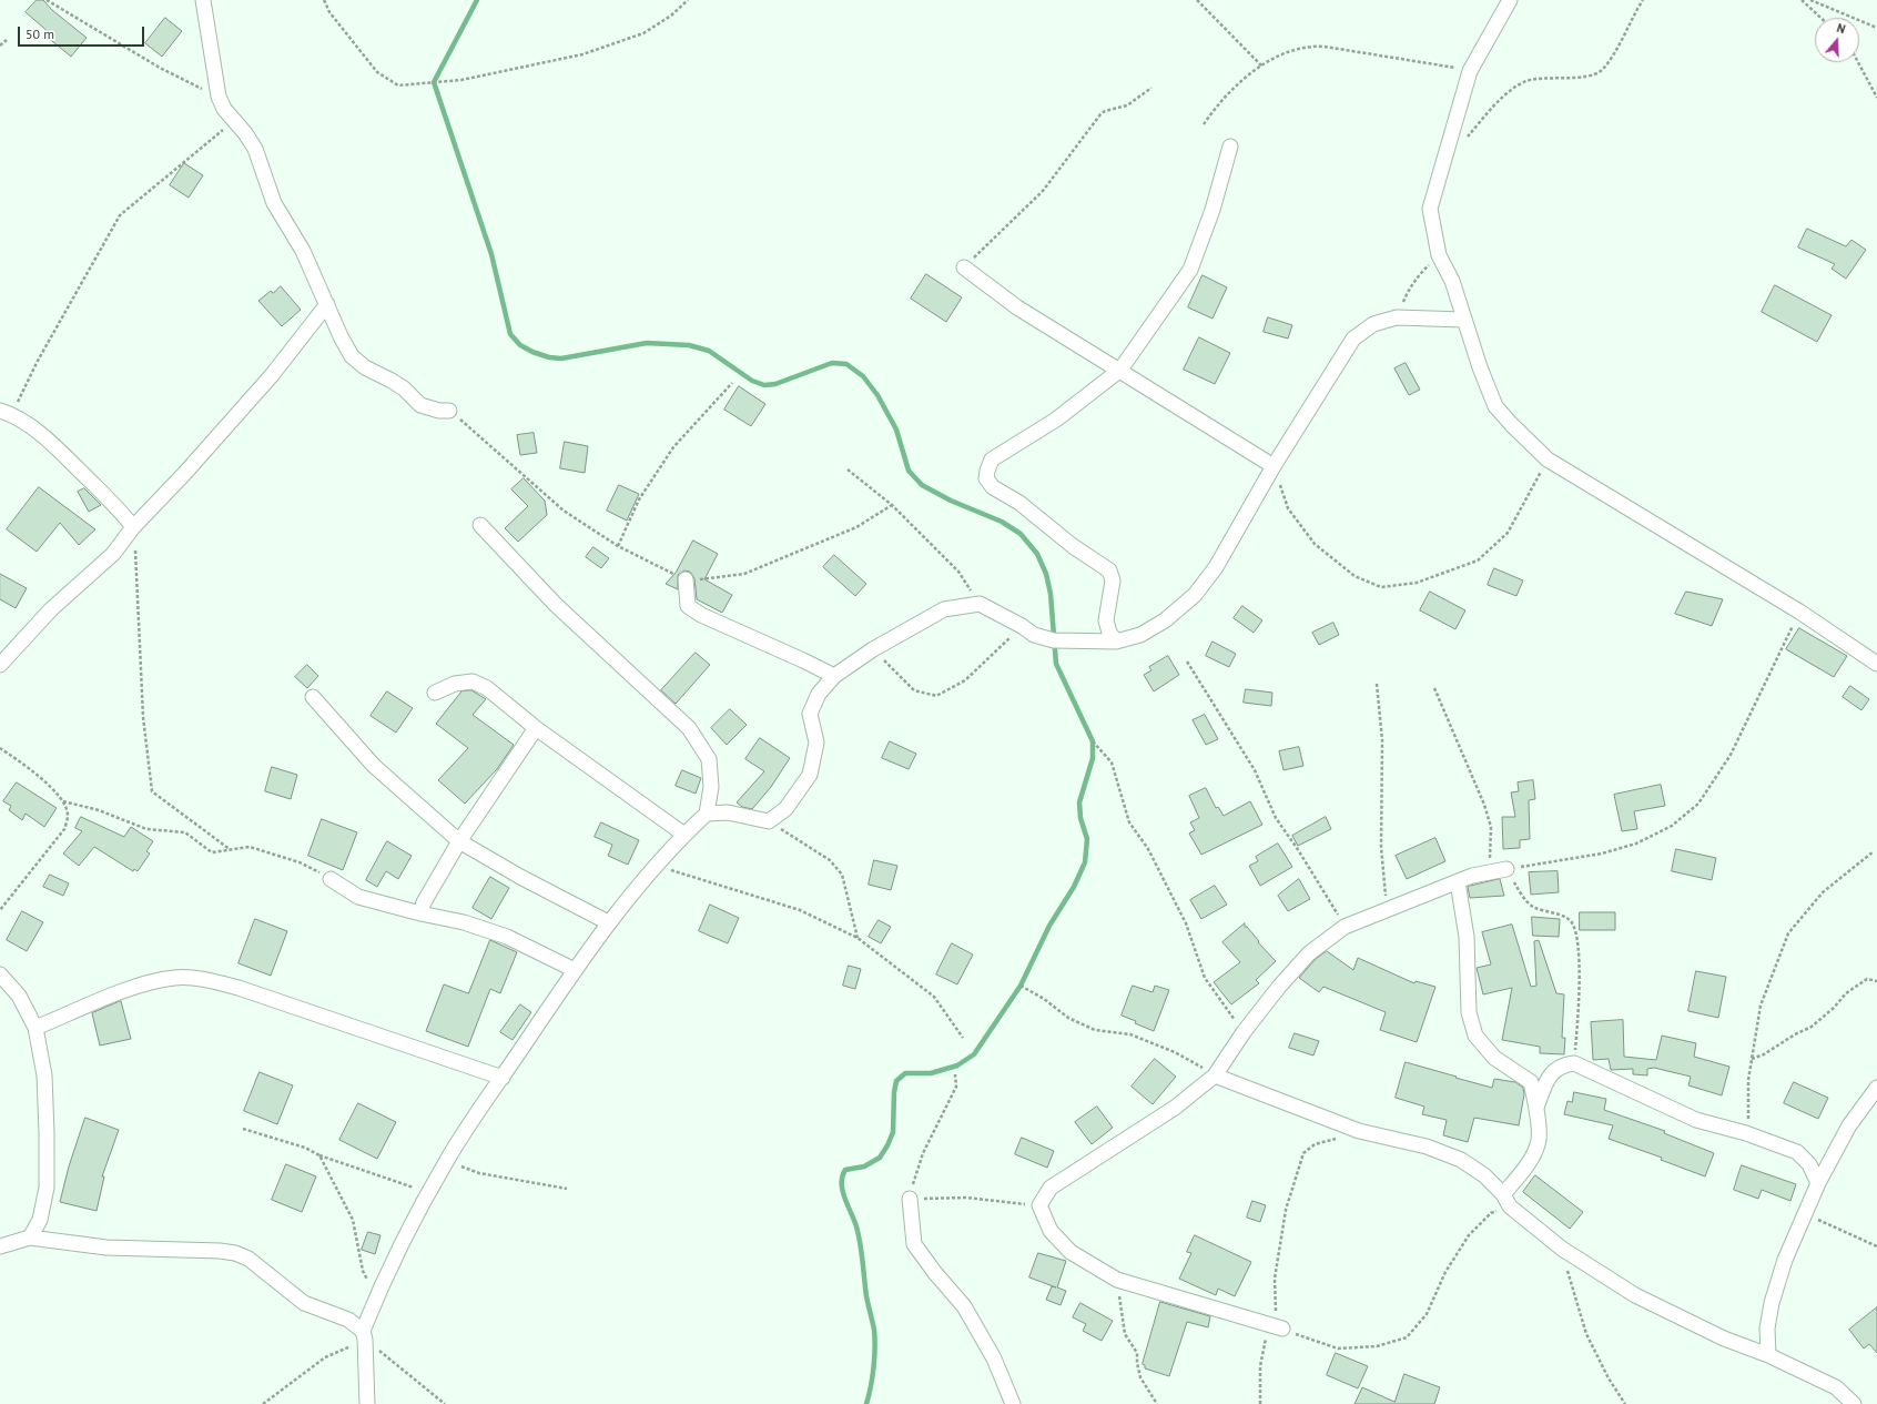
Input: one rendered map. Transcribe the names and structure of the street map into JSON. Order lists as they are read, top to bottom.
{
  "scale_bar": "50 m",
  "north": "top"
}
